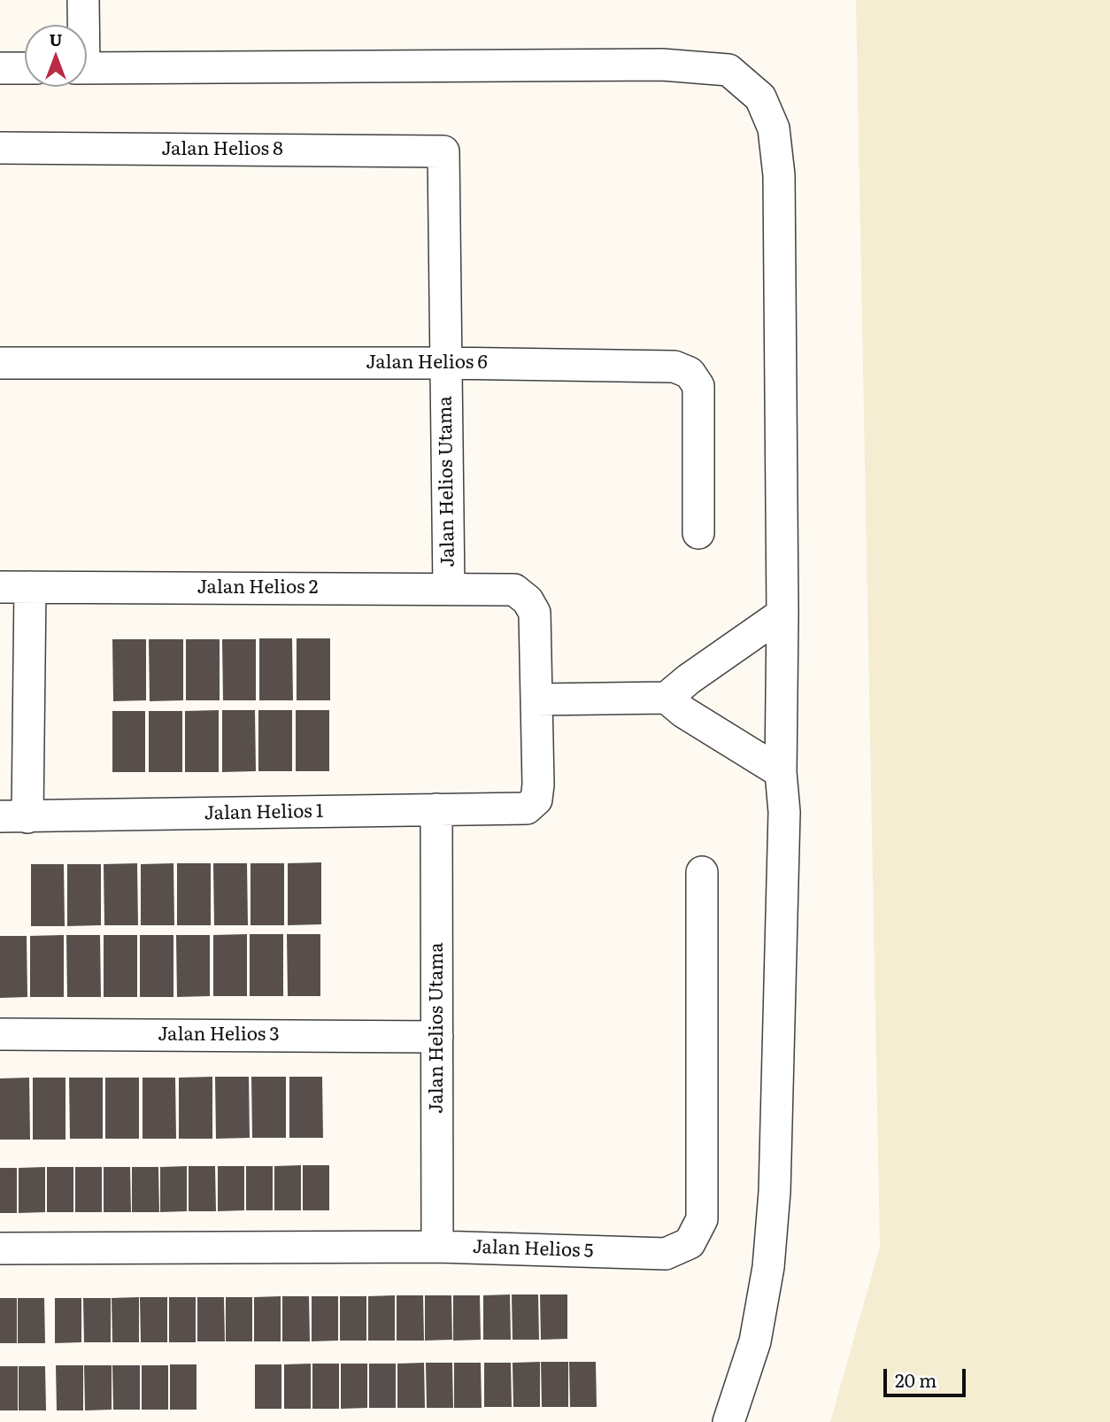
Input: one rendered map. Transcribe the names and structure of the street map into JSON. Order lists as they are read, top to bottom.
{
  "streets": {
    "street": [
      "Jalan Helios 8",
      "Jalan Helios 6",
      "Jalan Helios Utama",
      "Jalan Helios 2",
      "Jalan Helios 1",
      "Jalan Helios 3",
      "Jalan Helios 5"
    ]
  },
  "crossings": [
    ["Jalan Helios 8", "Jalan Helios Utama"],
    ["Jalan Helios 6", "Jalan Helios Utama"],
    ["Jalan Helios Utama", "Jalan Helios 2"],
    ["Jalan Helios Utama", "Jalan Helios 1"],
    ["Jalan Helios Utama", "Jalan Helios 3"],
    ["Jalan Helios Utama", "Jalan Helios 5"],
    ["Jalan Helios 2", "Jalan Helios 1"]
  ],
  "scale_bar": "20 m",
  "north": "top"
}
